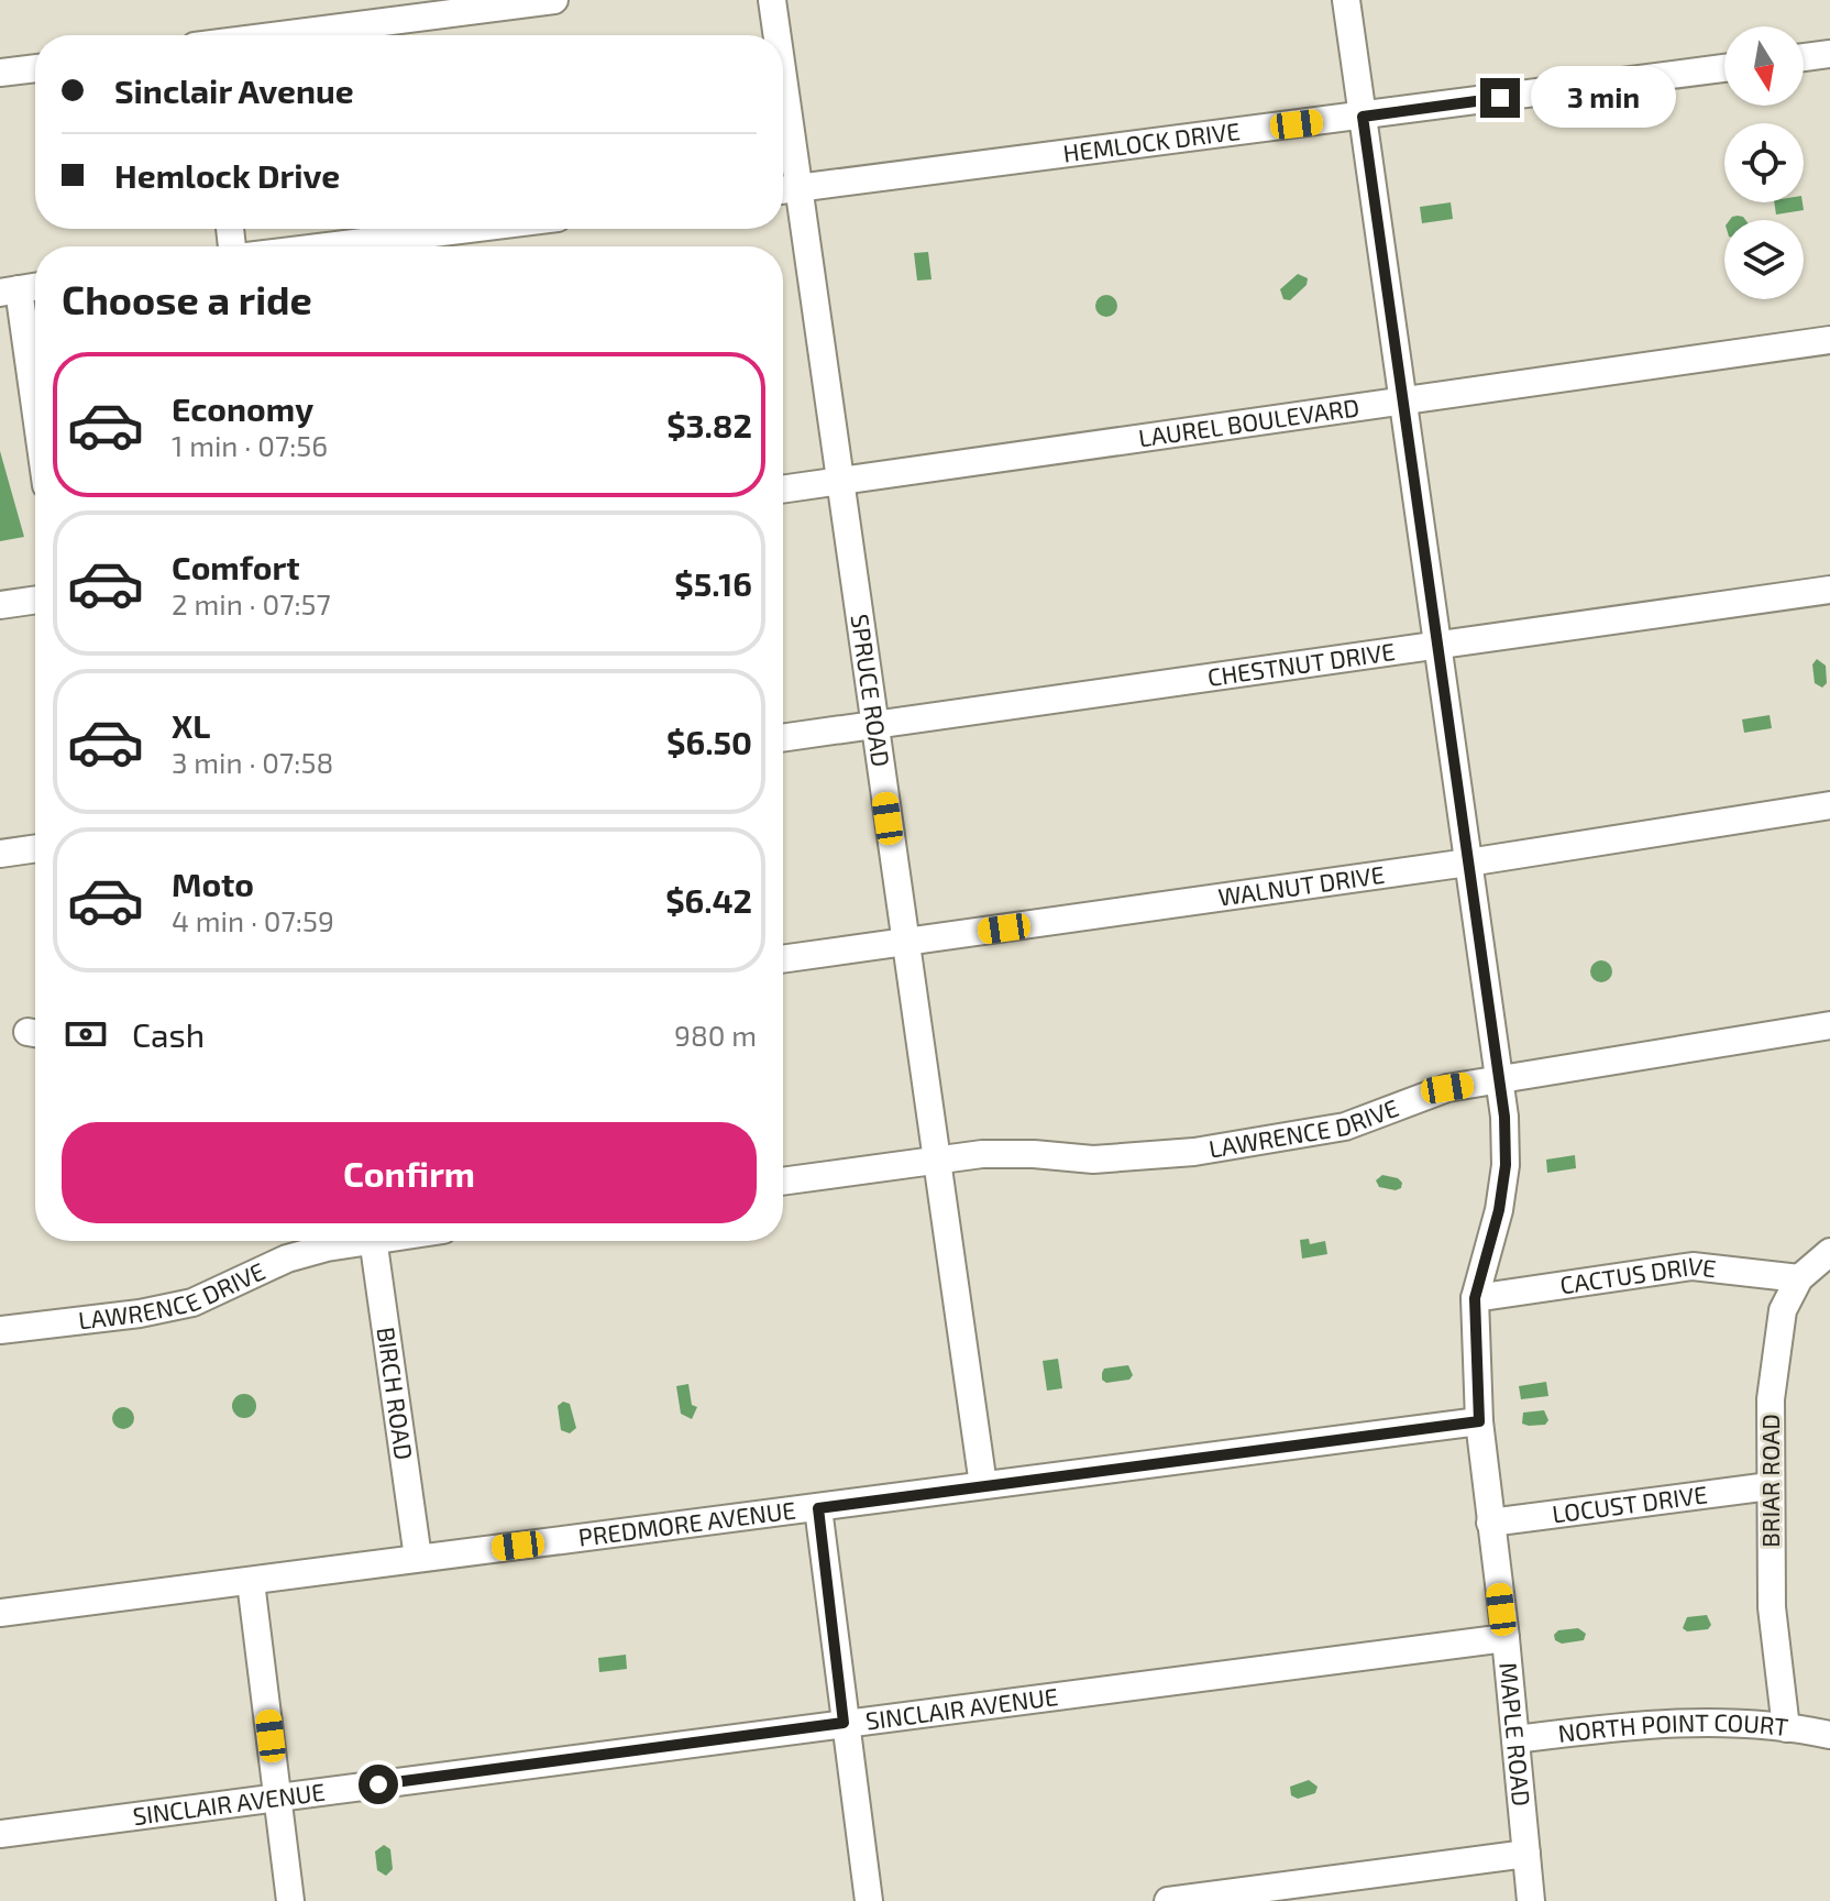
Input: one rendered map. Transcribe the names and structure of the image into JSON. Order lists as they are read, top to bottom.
{
  "streets": {
    "street": [
      "HEMLOCK DRIVE",
      "LAUREL BOULEVARD",
      "CHESTNUT DRIVE",
      "SPRUCE ROAD",
      "WALNUT DRIVE",
      "LAWRENCE DRIVE",
      "CACTUS DRIVE",
      "BIRCH ROAD",
      "BRIAR ROAD",
      "LOCUST DRIVE",
      "PREDMORE AVENUE",
      "SINCLAIR AVENUE",
      "NORTH POINT COURT",
      "MAPLE ROAD"
    ]
  },
  "crossings": [
    ["HEMLOCK DRIVE", "SPRUCE ROAD"],
    ["HEMLOCK DRIVE", "MAPLE ROAD"],
    ["LAUREL BOULEVARD", "SPRUCE ROAD"],
    ["LAUREL BOULEVARD", "MAPLE ROAD"],
    ["CHESTNUT DRIVE", "SPRUCE ROAD"],
    ["CHESTNUT DRIVE", "MAPLE ROAD"],
    ["SPRUCE ROAD", "WALNUT DRIVE"],
    ["SPRUCE ROAD", "LAWRENCE DRIVE"],
    ["SPRUCE ROAD", "PREDMORE AVENUE"],
    ["WALNUT DRIVE", "MAPLE ROAD"],
    ["LAWRENCE DRIVE", "MAPLE ROAD"],
    ["CACTUS DRIVE", "BRIAR ROAD"],
    ["CACTUS DRIVE", "MAPLE ROAD"],
    ["BIRCH ROAD", "PREDMORE AVENUE"],
    ["BRIAR ROAD", "LOCUST DRIVE"],
    ["BRIAR ROAD", "NORTH POINT COURT"],
    ["LOCUST DRIVE", "MAPLE ROAD"],
    ["PREDMORE AVENUE", "MAPLE ROAD"],
    ["SINCLAIR AVENUE", "MAPLE ROAD"],
    ["NORTH POINT COURT", "MAPLE ROAD"]
  ],
  "north": "bottom",
  "page": {
    "banner": ["Sinclair Avenue", "Hemlock Drive"],
    "bubble": "3 min",
    "heading": "Choose a ride",
    "list": [
      {
        "name": "Economy",
        "note": "1 min · 07:56",
        "value": "$3.82"
      },
      {
        "name": "Comfort",
        "note": "2 min · 07:57",
        "value": "$5.16"
      },
      {
        "name": "XL",
        "note": "3 min · 07:58",
        "value": "$6.50"
      },
      {
        "name": "Moto",
        "note": "4 min · 07:59",
        "value": "$6.42"
      }
    ],
    "pay": ["Cash", "980 m"],
    "buttons": "Confirm"
  }
}
